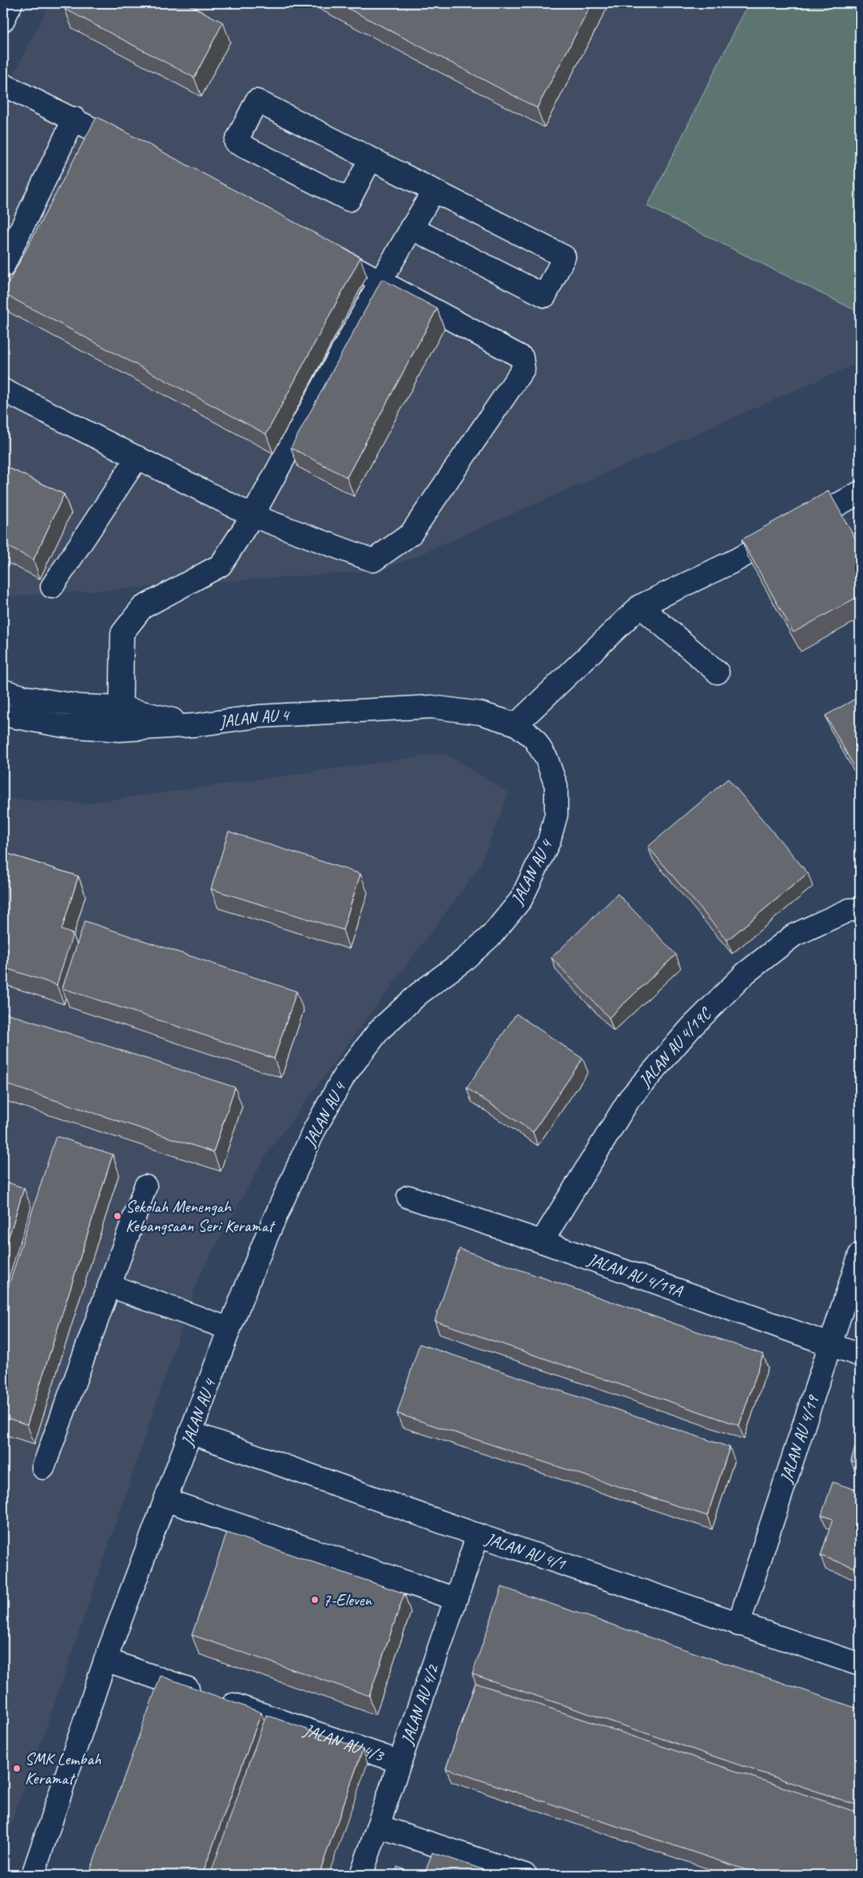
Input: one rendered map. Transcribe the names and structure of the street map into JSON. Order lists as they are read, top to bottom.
{
  "streets": {
    "street": [
      "JALAN AU 4",
      "JALAN AU 4/19C",
      "JALAN AU 4/19A",
      "JALAN AU 4/19",
      "JALAN AU 4/1",
      "JALAN AU 4/2",
      "JALAN AU 4/3"
    ]
  },
  "crossings": [
    ["JALAN AU 4", "JALAN AU 4/1"],
    ["JALAN AU 4", "JALAN AU 4/3"],
    ["JALAN AU 4/19C", "JALAN AU 4/19A"],
    ["JALAN AU 4/19A", "JALAN AU 4/19"],
    ["JALAN AU 4/19", "JALAN AU 4/1"],
    ["JALAN AU 4/1", "JALAN AU 4/2"],
    ["JALAN AU 4/2", "JALAN AU 4/3"]
  ],
  "places": ["Sekolah Menengah Kebangsaan Seri Keramat", "7-Eleven", "SMK Lembah Keramat"]
}
